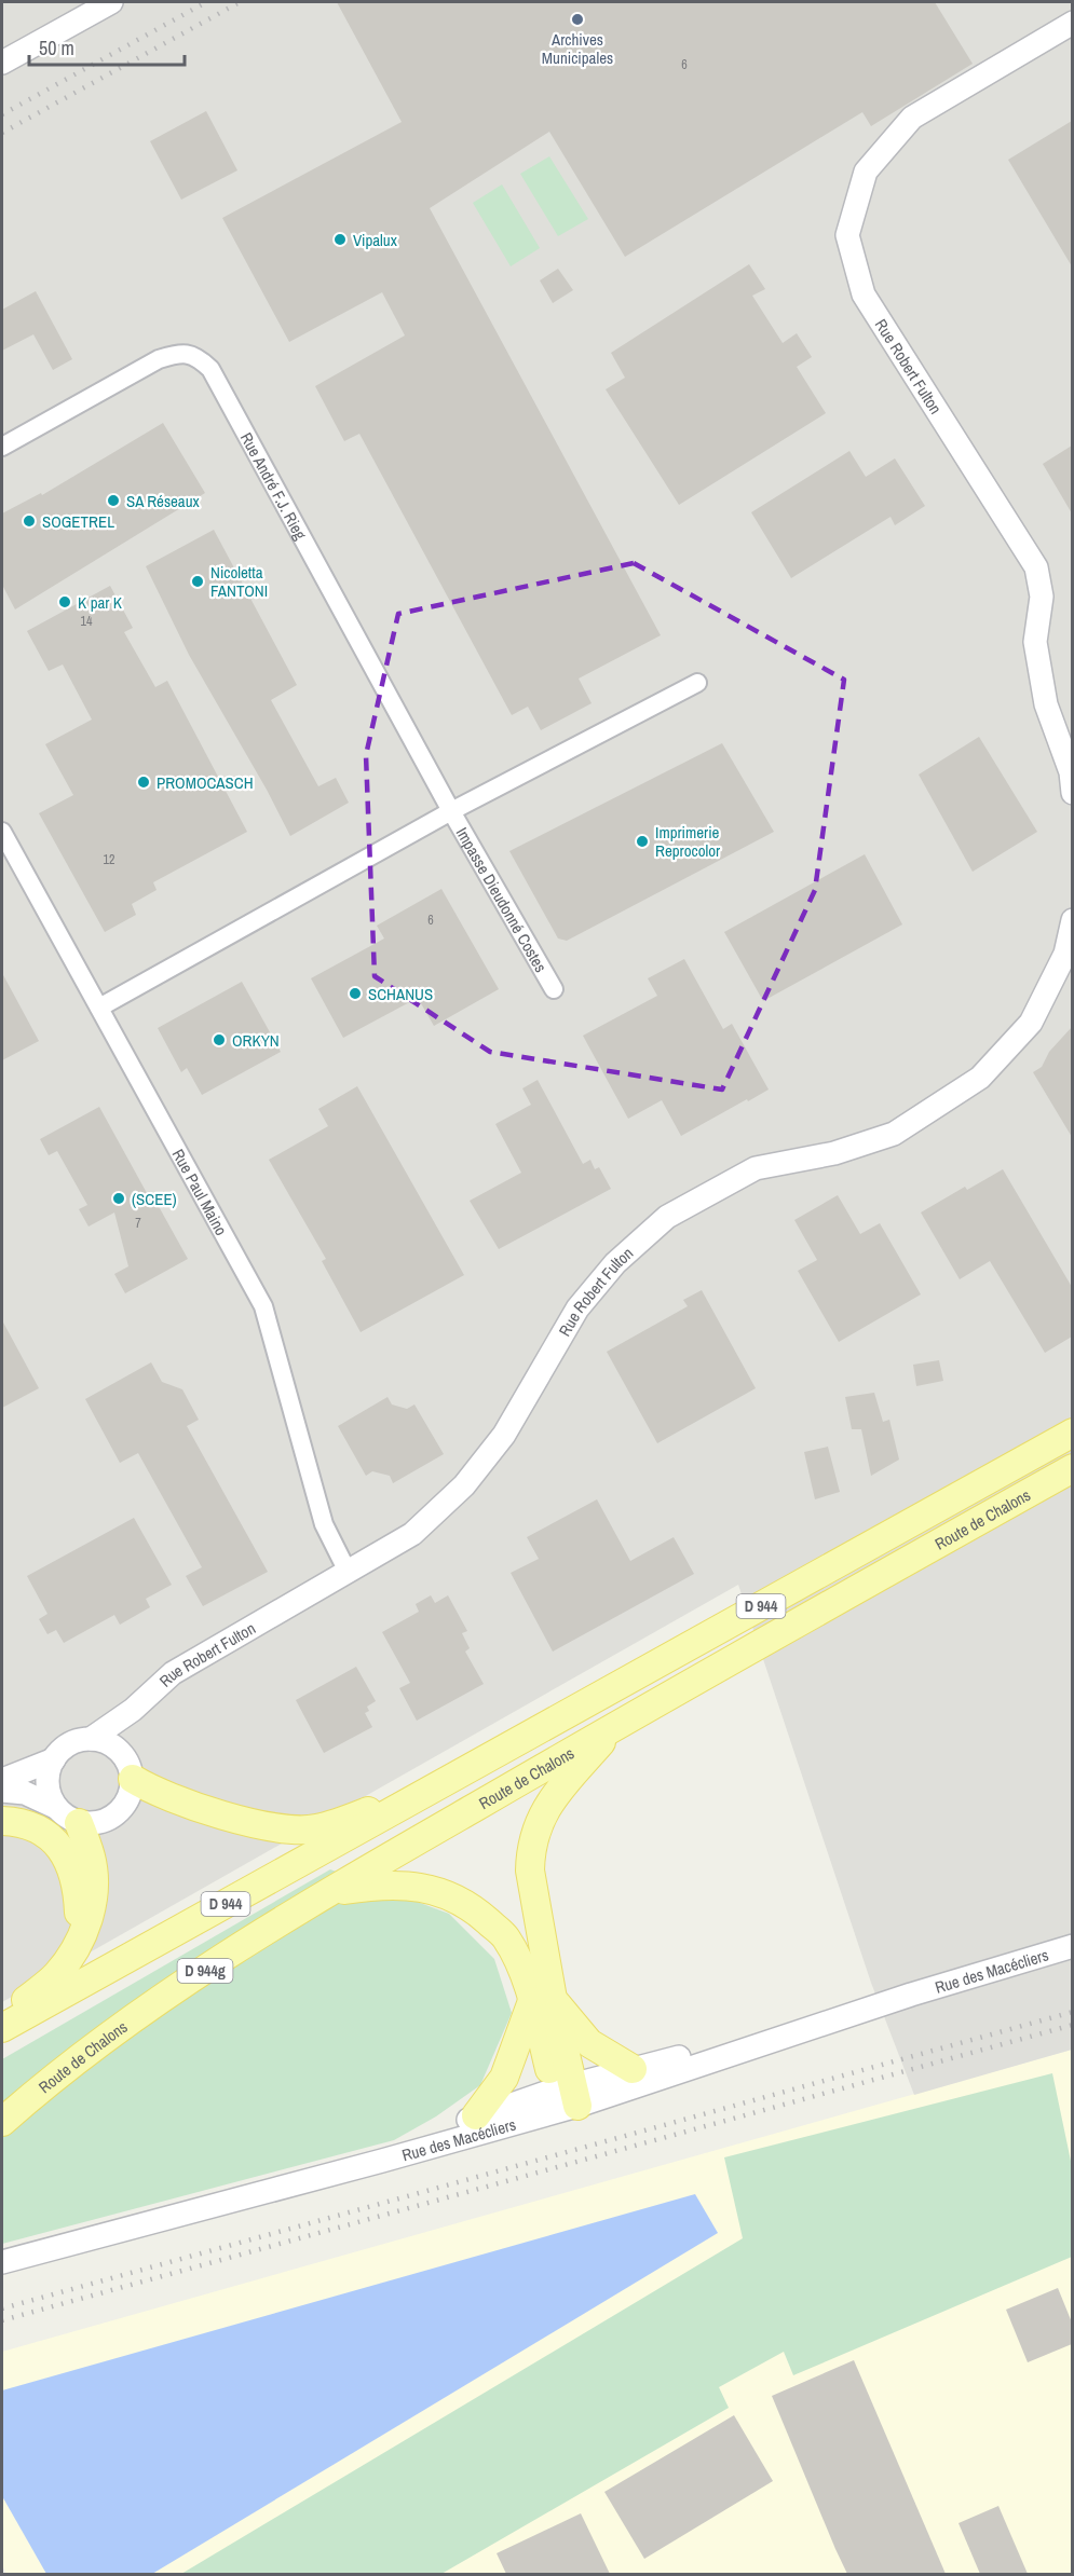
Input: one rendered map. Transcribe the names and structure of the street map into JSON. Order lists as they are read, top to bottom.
{
  "streets": {
    "main road": ["Route de Chalons", "D 944", "D 944g"],
    "street": [
      "Rue Robert Fulton",
      "Rue André F.J. Rieg",
      "Impasse Dieudonné Costes",
      "Rue Paul Maino",
      "Rue des Macécliers"
    ]
  },
  "crossings": [
    ["Rue Robert Fulton", "Rue Paul Maino"],
    ["Rue André F.J. Rieg", "Impasse Dieudonné Costes"]
  ],
  "places": [
    "Archives Municipales",
    "Vipalux",
    "SA Réseaux",
    "SOGETREL",
    "Nicoletta FANTONI",
    "K par K",
    "PROMOCASCH",
    "Imprimerie Reprocolor",
    "SCHANUS",
    "ORKYN",
    "(SCEE)"
  ],
  "house_numbers": [
    "6",
    "14",
    "12",
    "6",
    "7"
  ],
  "scale_bar": "50 m"
}
